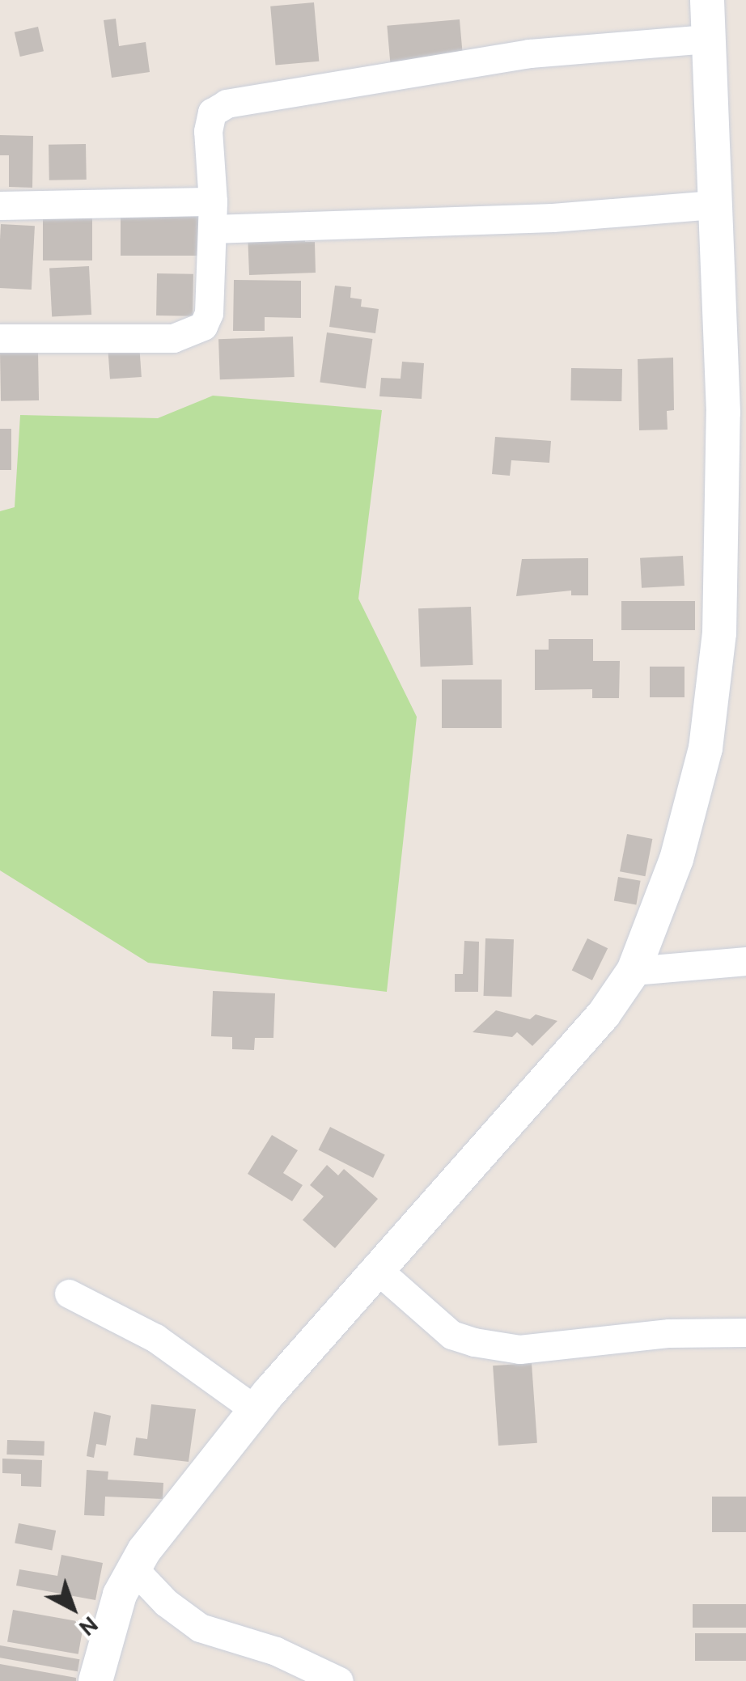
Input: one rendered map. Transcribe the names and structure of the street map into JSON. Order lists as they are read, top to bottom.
{
  "north": "bottom right"
}
